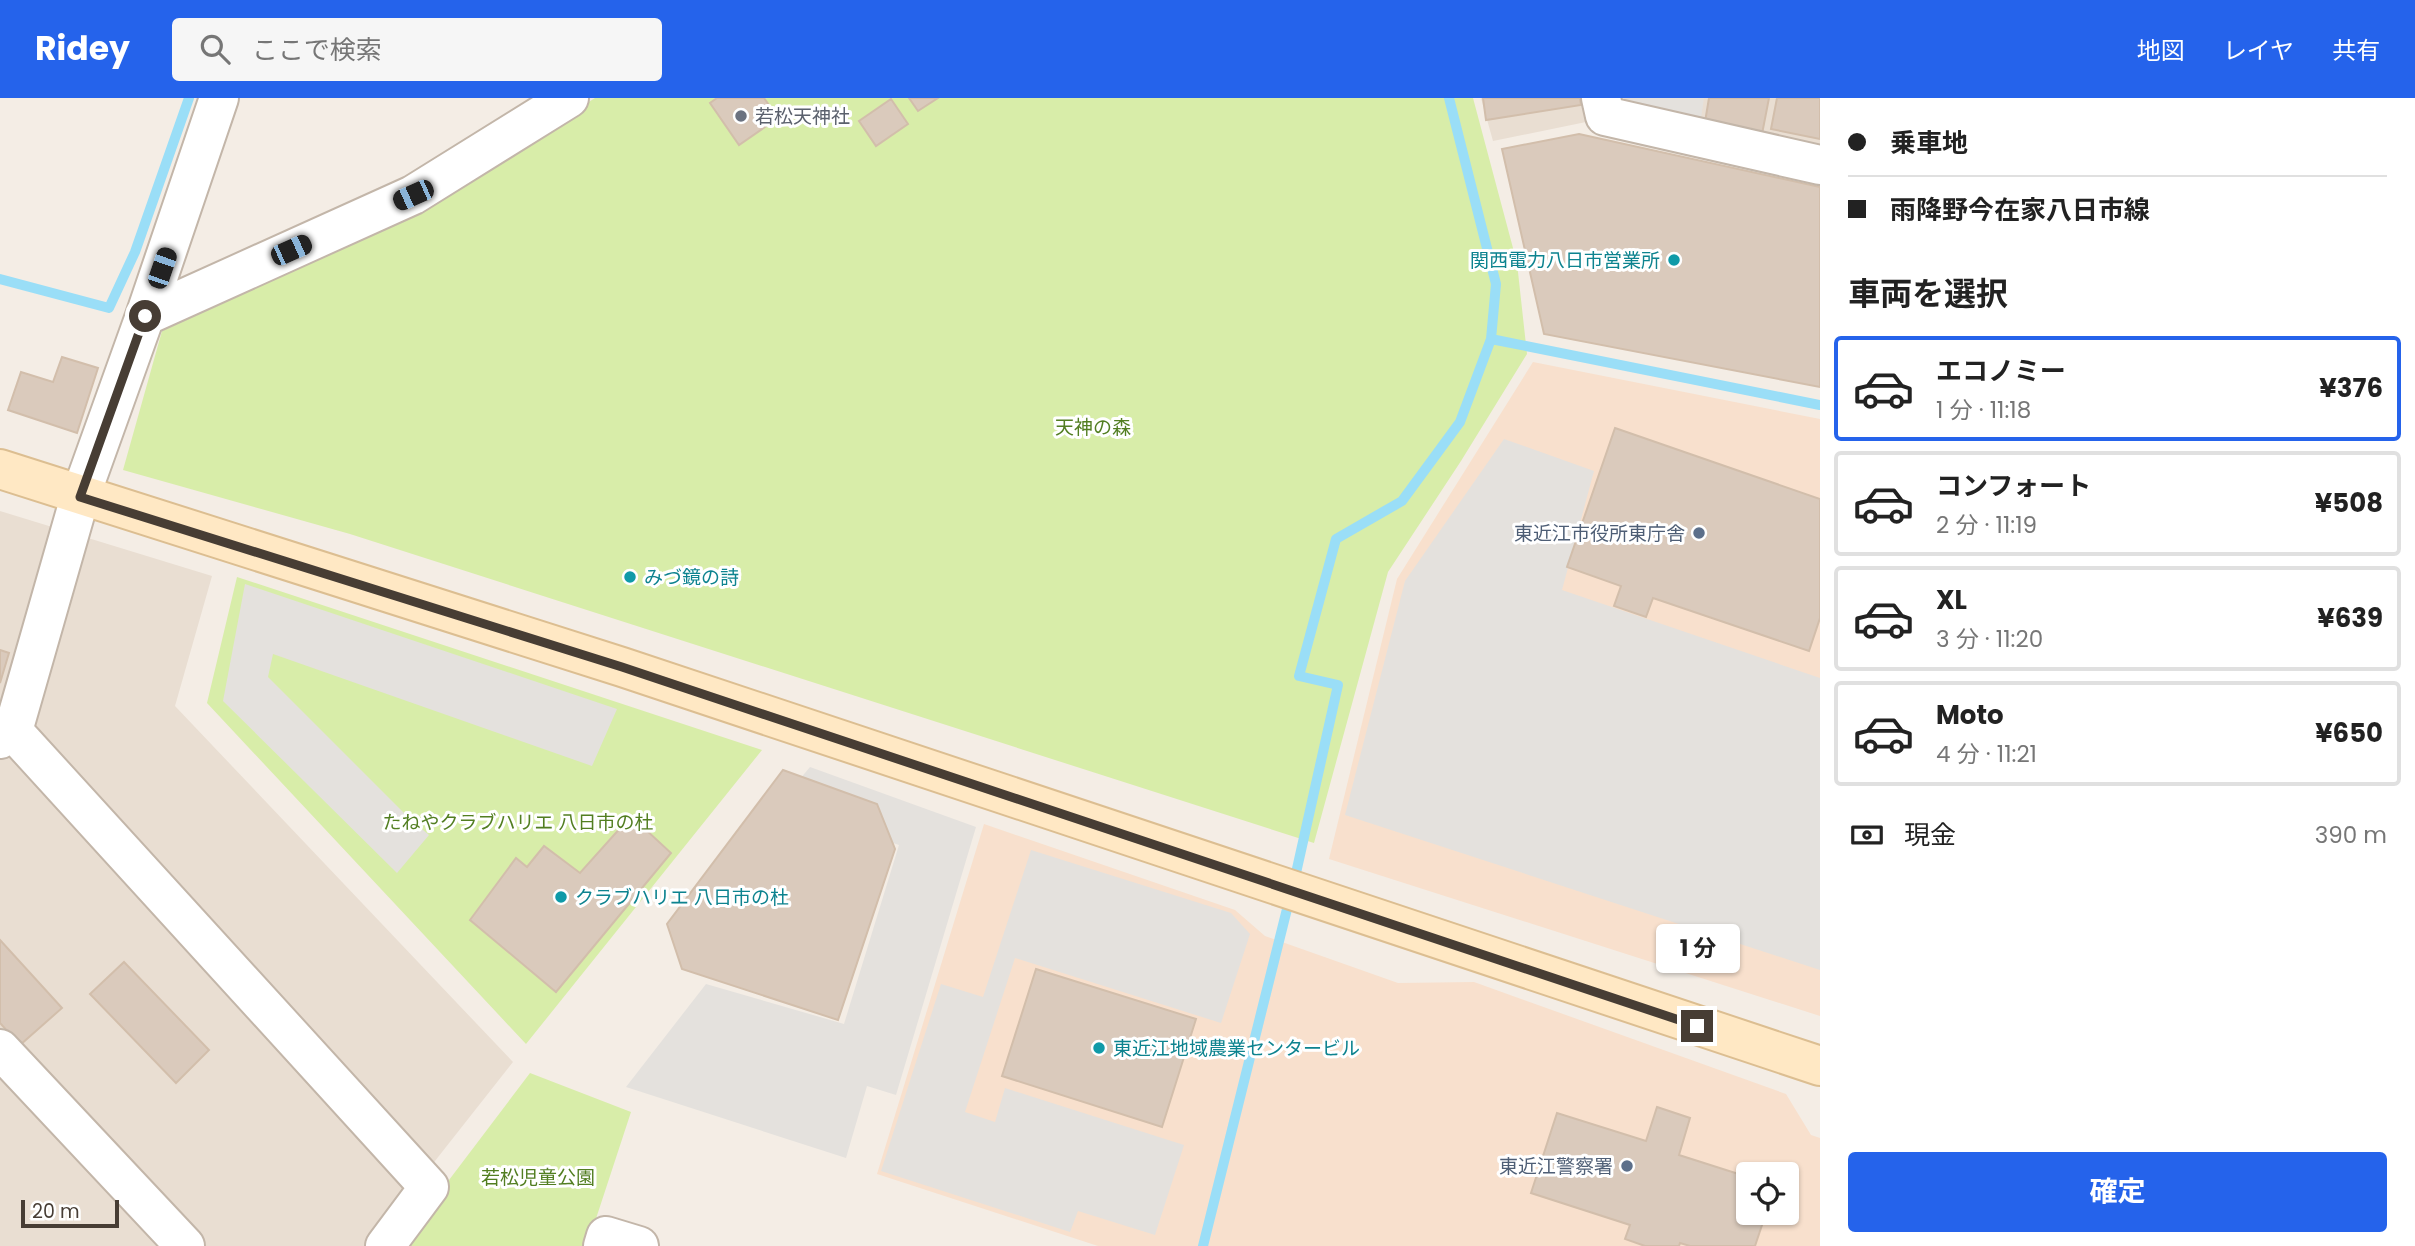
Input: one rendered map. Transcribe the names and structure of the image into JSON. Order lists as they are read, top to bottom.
{
  "parks": ["天神の森", "たねやクラブハリエ 八日市の杜", "若松児童公園"],
  "places": [
    "若松天神社",
    "関西電力八日市営業所",
    "東近江市役所東庁舎",
    "みづ鏡の詩",
    "クラブハリエ 八日市の杜",
    "東近江地域農業センタービル",
    "東近江警察署"
  ],
  "scale_bar": "20 m",
  "page": {
    "header": "Ridey",
    "search": "ここで検索",
    "nav": ["地図", "レイヤ", "共有"],
    "banner": ["乗車地", "雨降野今在家八日市線"],
    "heading": "車両を選択",
    "list": [
      {
        "name": "エコノミー",
        "note": "1 分 · 11:18",
        "value": "¥376"
      },
      {
        "name": "コンフォート",
        "note": "2 分 · 11:19",
        "value": "¥508"
      },
      {
        "name": "XL",
        "note": "3 分 · 11:20",
        "value": "¥639"
      },
      {
        "name": "Moto",
        "note": "4 分 · 11:21",
        "value": "¥650"
      }
    ],
    "pay": ["現金", "390 m"],
    "bubble": "1 分",
    "buttons": "確定",
    "scale": "20 m"
  }
}
